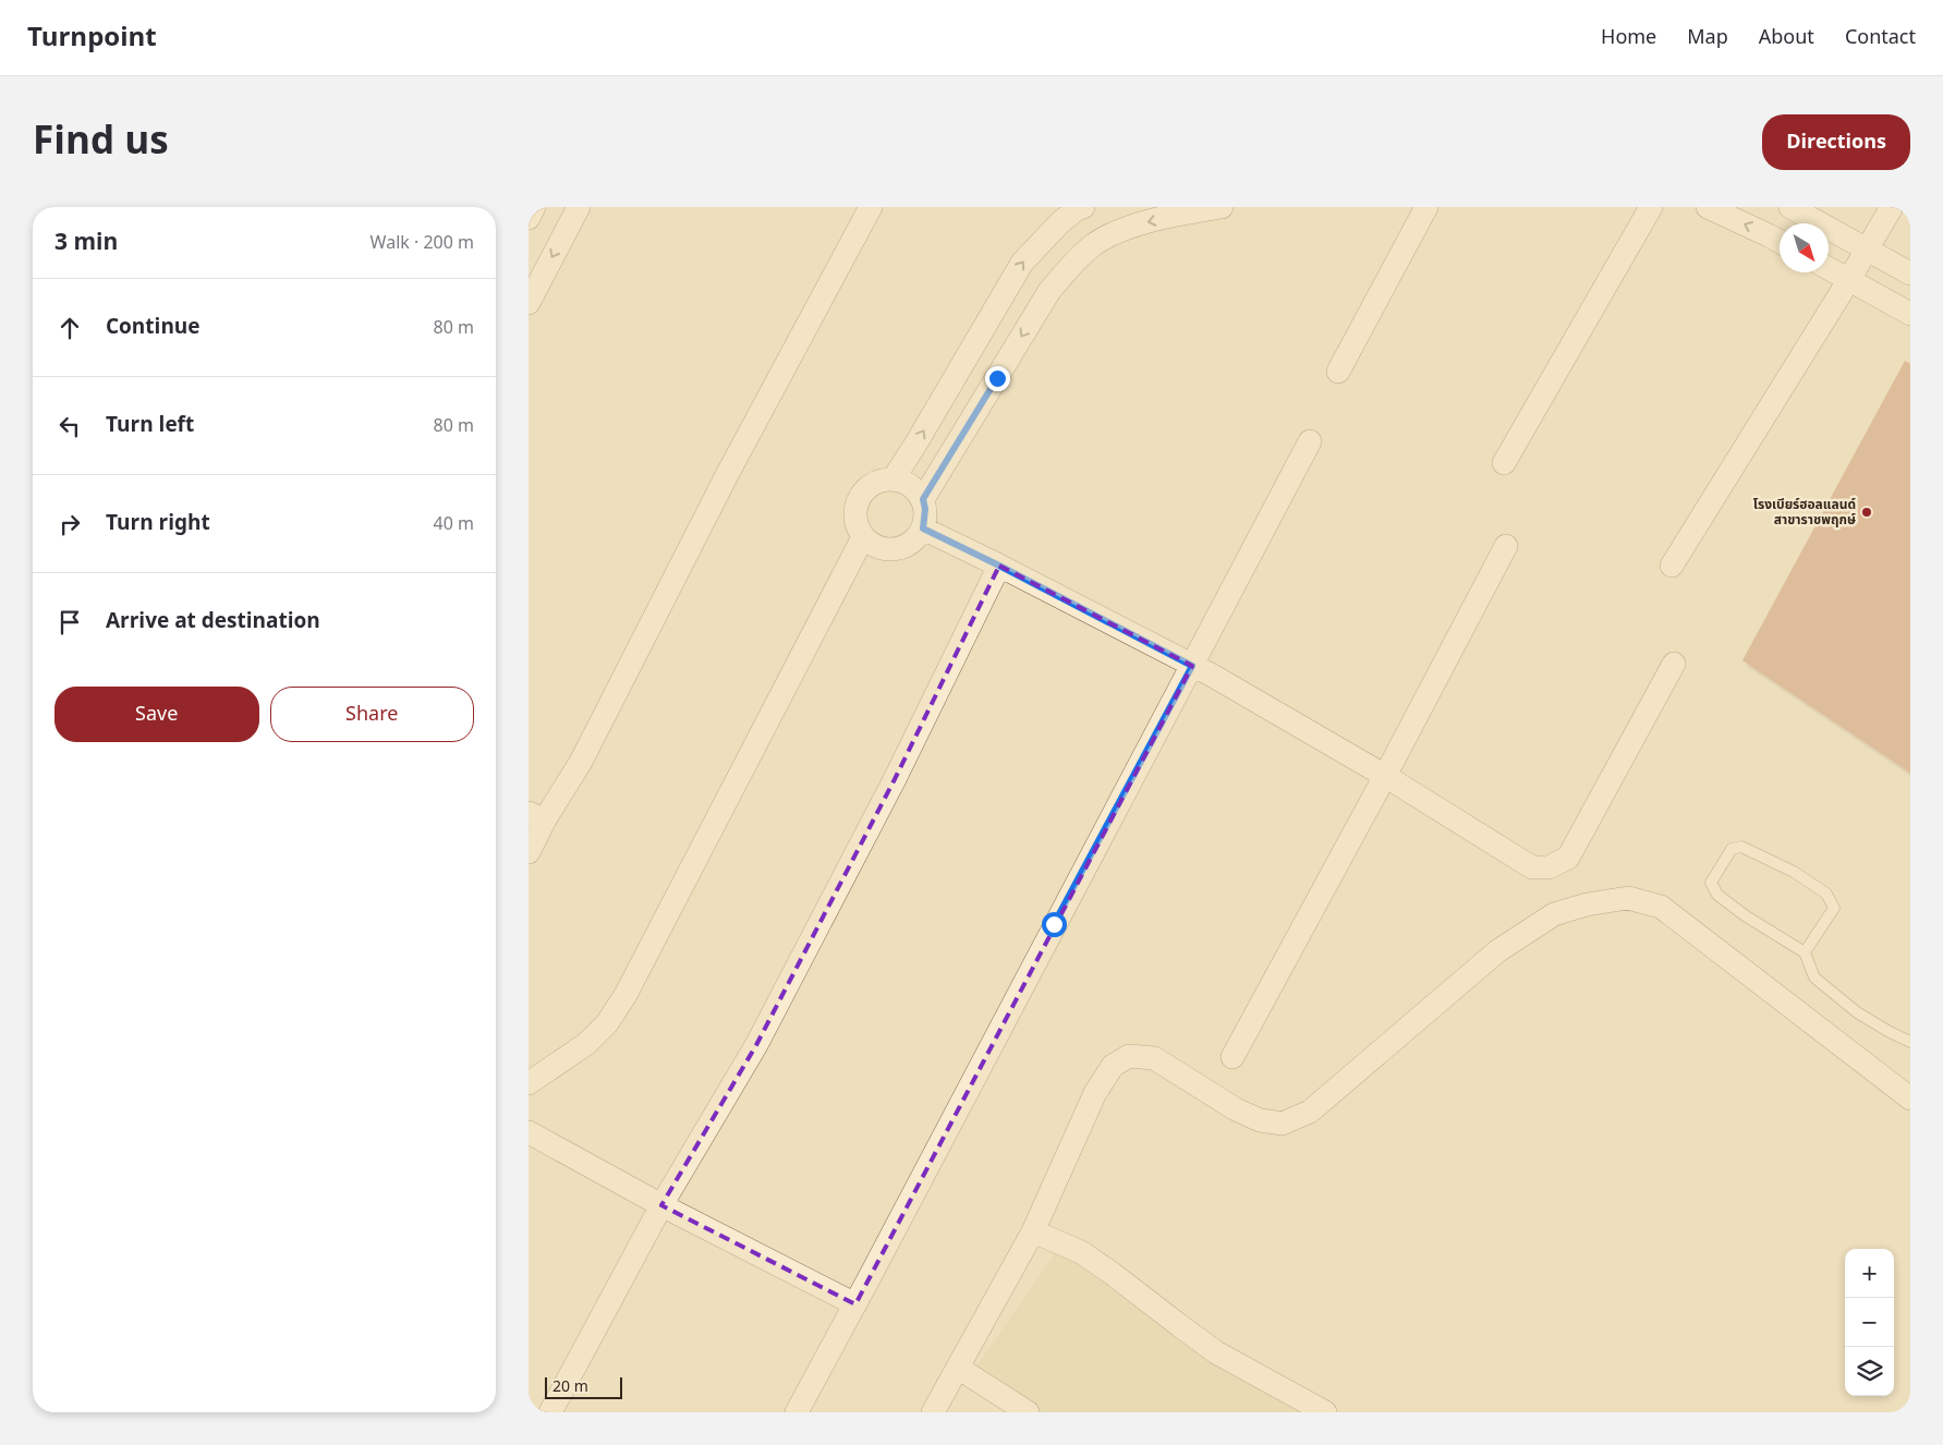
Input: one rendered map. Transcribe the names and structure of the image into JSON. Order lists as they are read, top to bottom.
{
  "places": ["โรงเบียร์ฮอลแลนด์ สาขาราชพฤกษ์"],
  "scale_bar": "20 m",
  "north": "bottom right",
  "page": {
    "header": "Turnpoint",
    "nav": [
      "Home",
      "Map",
      "About",
      "Contact"
    ],
    "title": "Find us",
    "buttons": [
      "Directions",
      ["Save", "Share"]
    ],
    "heading": ["3 min", "Walk · 200 m"],
    "list": [
      ["Continue", "80 m"],
      ["Turn left", "80 m"],
      ["Turn right", "40 m"],
      "Arrive at destination"
    ],
    "map_buttons": ["+", "−"],
    "scale": "20 m"
  }
}
